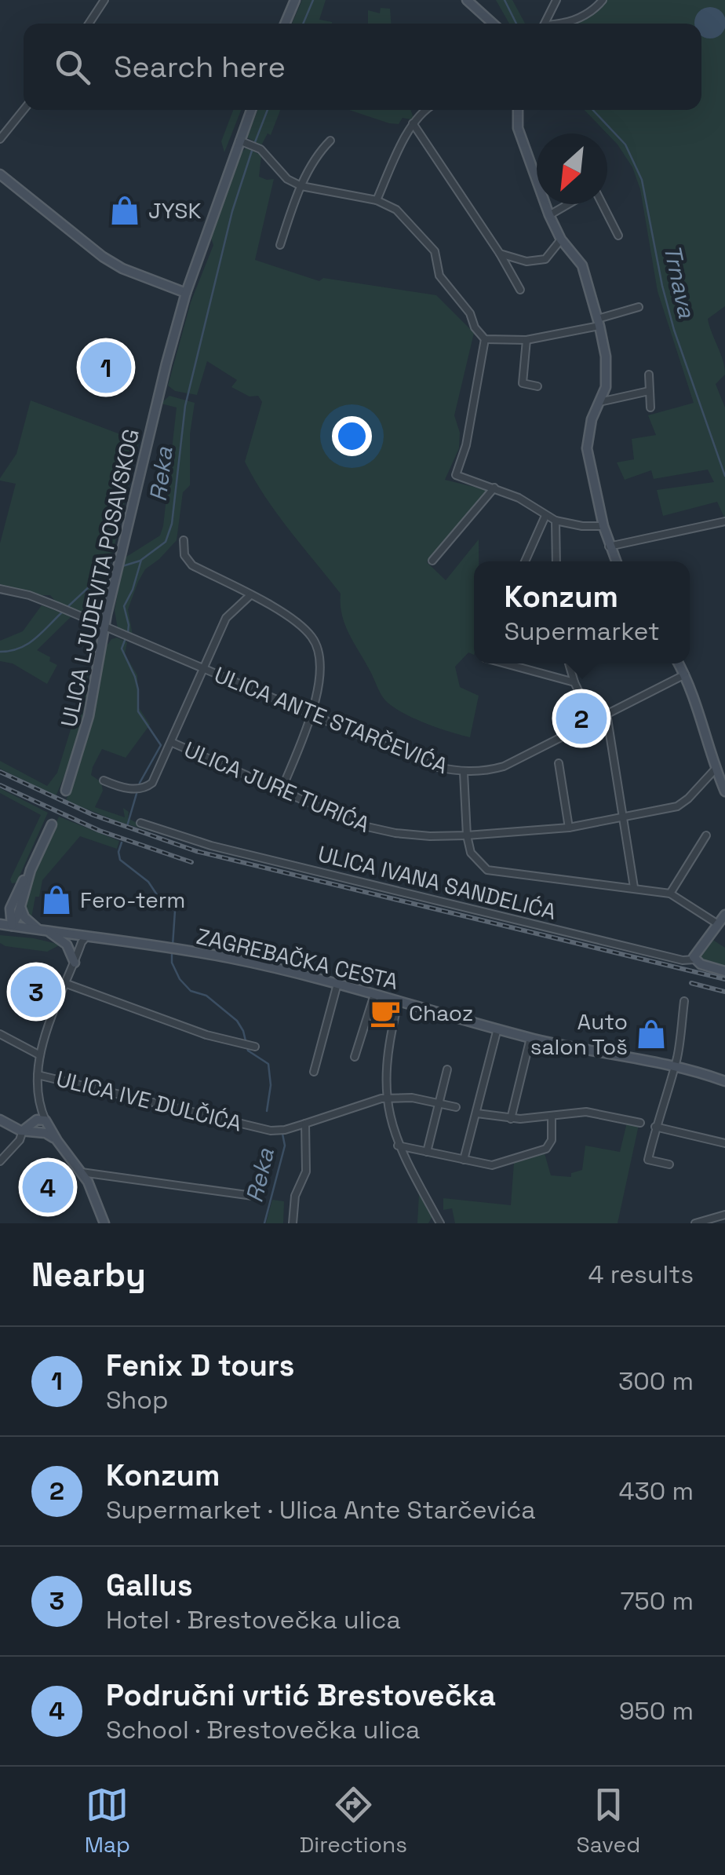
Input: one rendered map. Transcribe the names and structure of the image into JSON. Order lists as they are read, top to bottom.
{
  "streets": {
    "main road": ["ULICA LJUDEVITA POSAVSKOG", "ULICA IVANA SANDELIĆA", "ZAGREBAČKA CESTA"],
    "street": ["ULICA ANTE STARČEVIĆA", "ULICA JURE TURIĆA", "ULICA IVE DULČIĆA"]
  },
  "crossings": [
    ["ULICA LJUDEVITA POSAVSKOG", "ULICA ANTE STARČEVIĆA"]
  ],
  "water": ["Trnava", "Reka"],
  "places": {
    "shop": ["JYSK", "Fero-term", "Auto salon Toš"],
    "cafe": ["Chaoz"]
  },
  "north": "bottom left",
  "page": {
    "search": "Search here",
    "pins": [
      "1",
      "2",
      "3",
      "4"
    ],
    "popup": ["Konzum", "Supermarket"],
    "heading": ["Nearby", "4 results"],
    "list": [
      {
        "mark": "1",
        "name": "Fenix D tours",
        "note": "Shop",
        "value": "300 m"
      },
      {
        "mark": "2",
        "name": "Konzum",
        "note": "Supermarket · Ulica Ante Starčevića",
        "value": "430 m"
      },
      {
        "mark": "3",
        "name": "Gallus",
        "note": "Hotel · Brestovečka ulica",
        "value": "750 m"
      },
      {
        "mark": "4",
        "name": "Područni vrtić Brestovečka",
        "note": "School · Brestovečka ulica",
        "value": "950 m"
      }
    ],
    "nav": ["Map", "Directions", "Saved"]
  }
}
